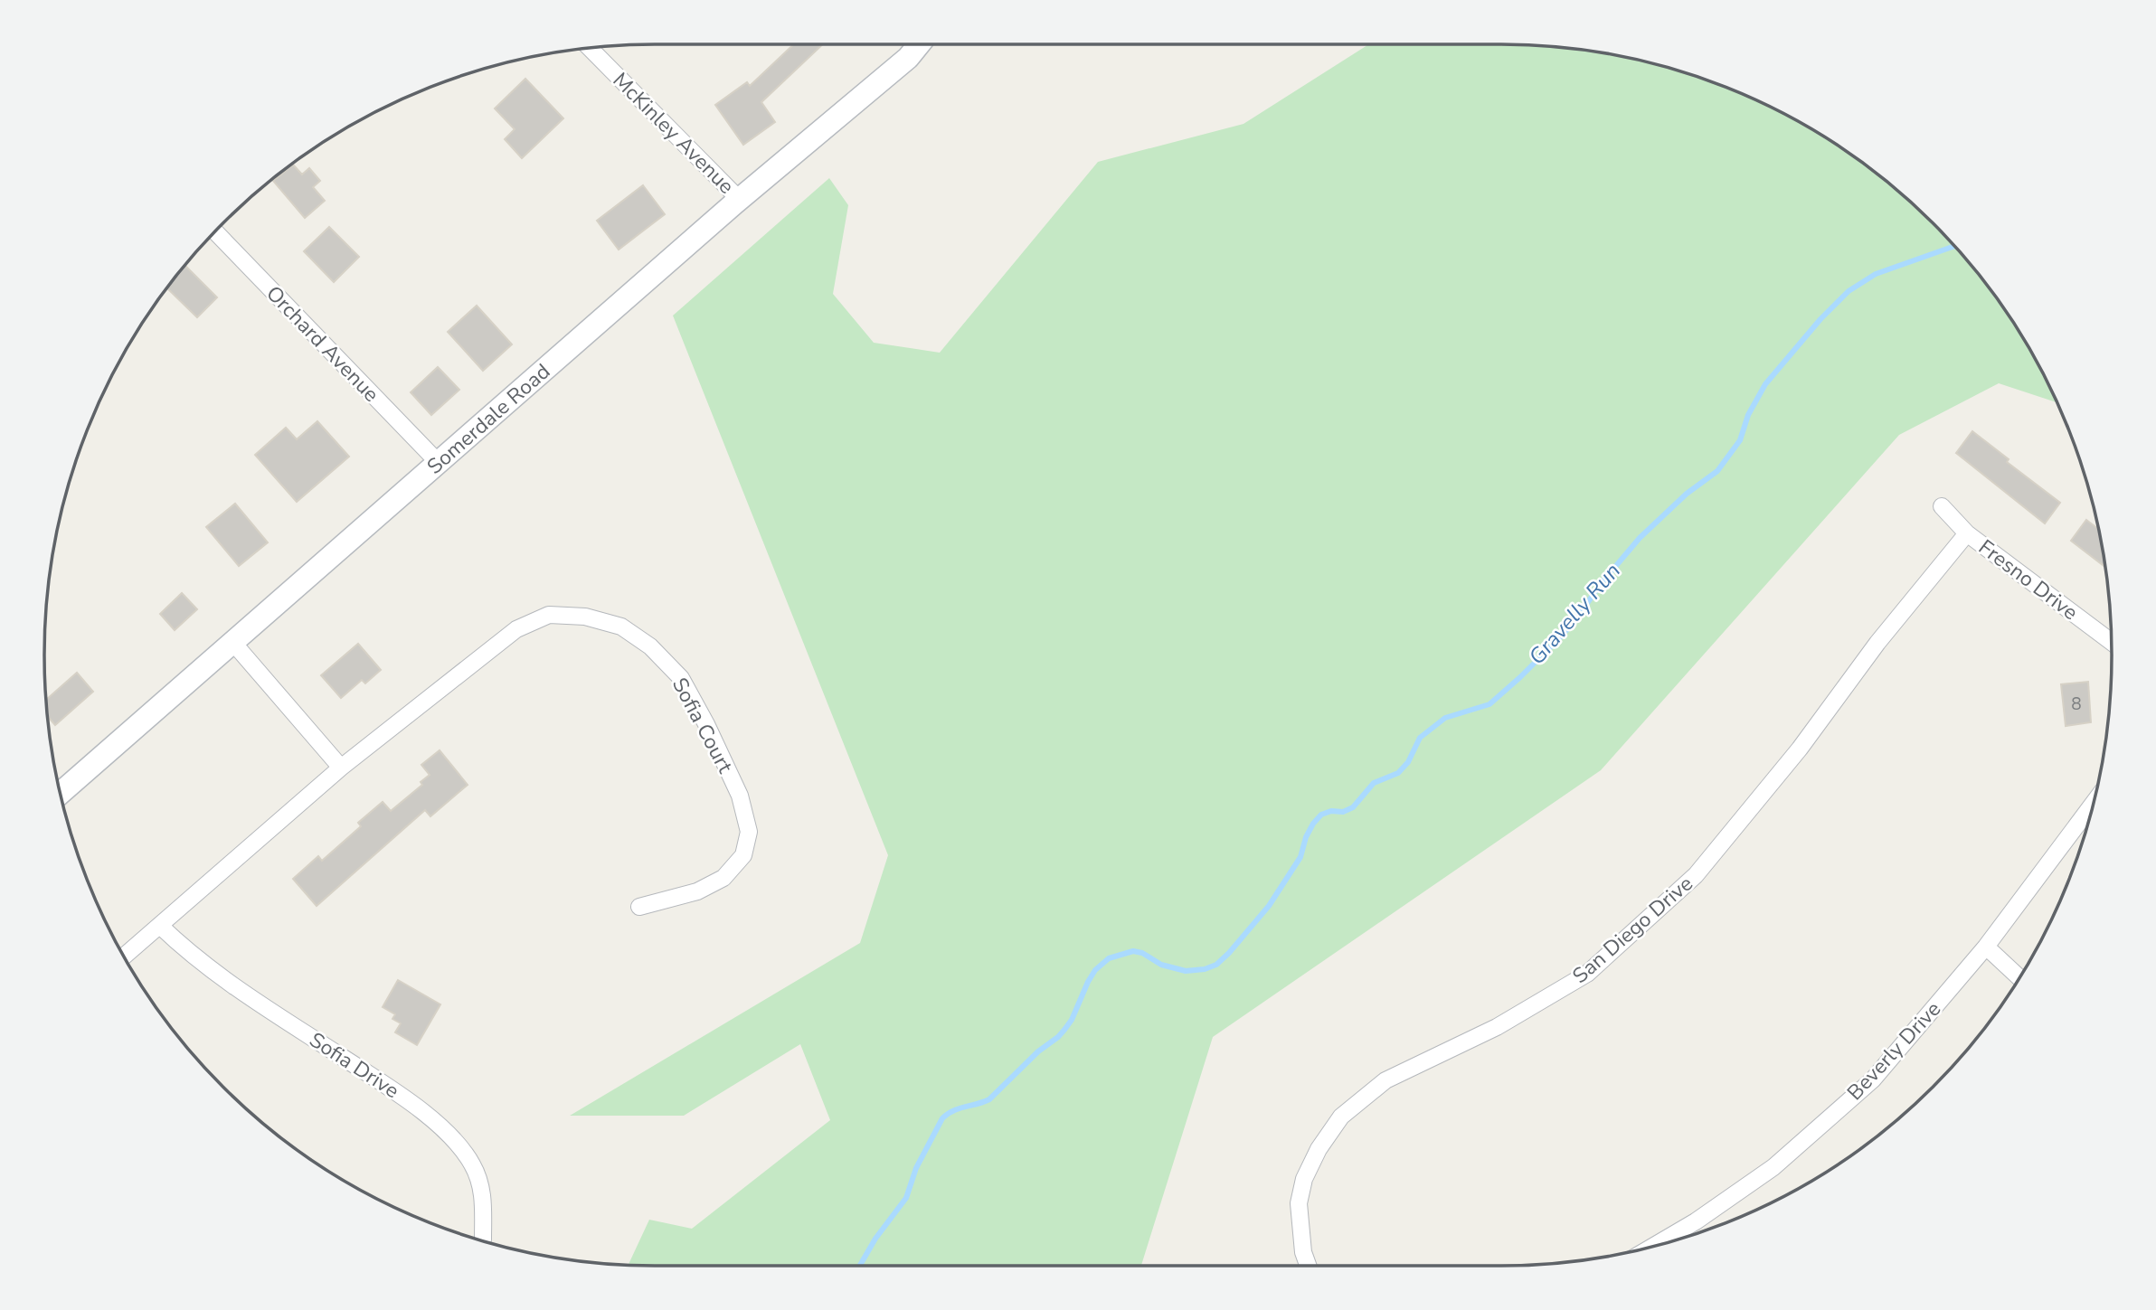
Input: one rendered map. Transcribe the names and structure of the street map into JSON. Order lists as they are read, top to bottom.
{
  "streets": {
    "main road": ["Somerdale Road"],
    "street": [
      "McKinley Avenue",
      "Orchard Avenue",
      "Fresno Drive",
      "Sofia Court",
      "San Diego Drive",
      "Beverly Drive",
      "Sofia Drive"
    ]
  },
  "crossings": [
    ["McKinley Avenue", "Somerdale Road"],
    ["Orchard Avenue", "Somerdale Road"],
    ["Fresno Drive", "San Diego Drive"]
  ],
  "water": ["Gravelly Run"],
  "house_numbers": ["8"]
}
